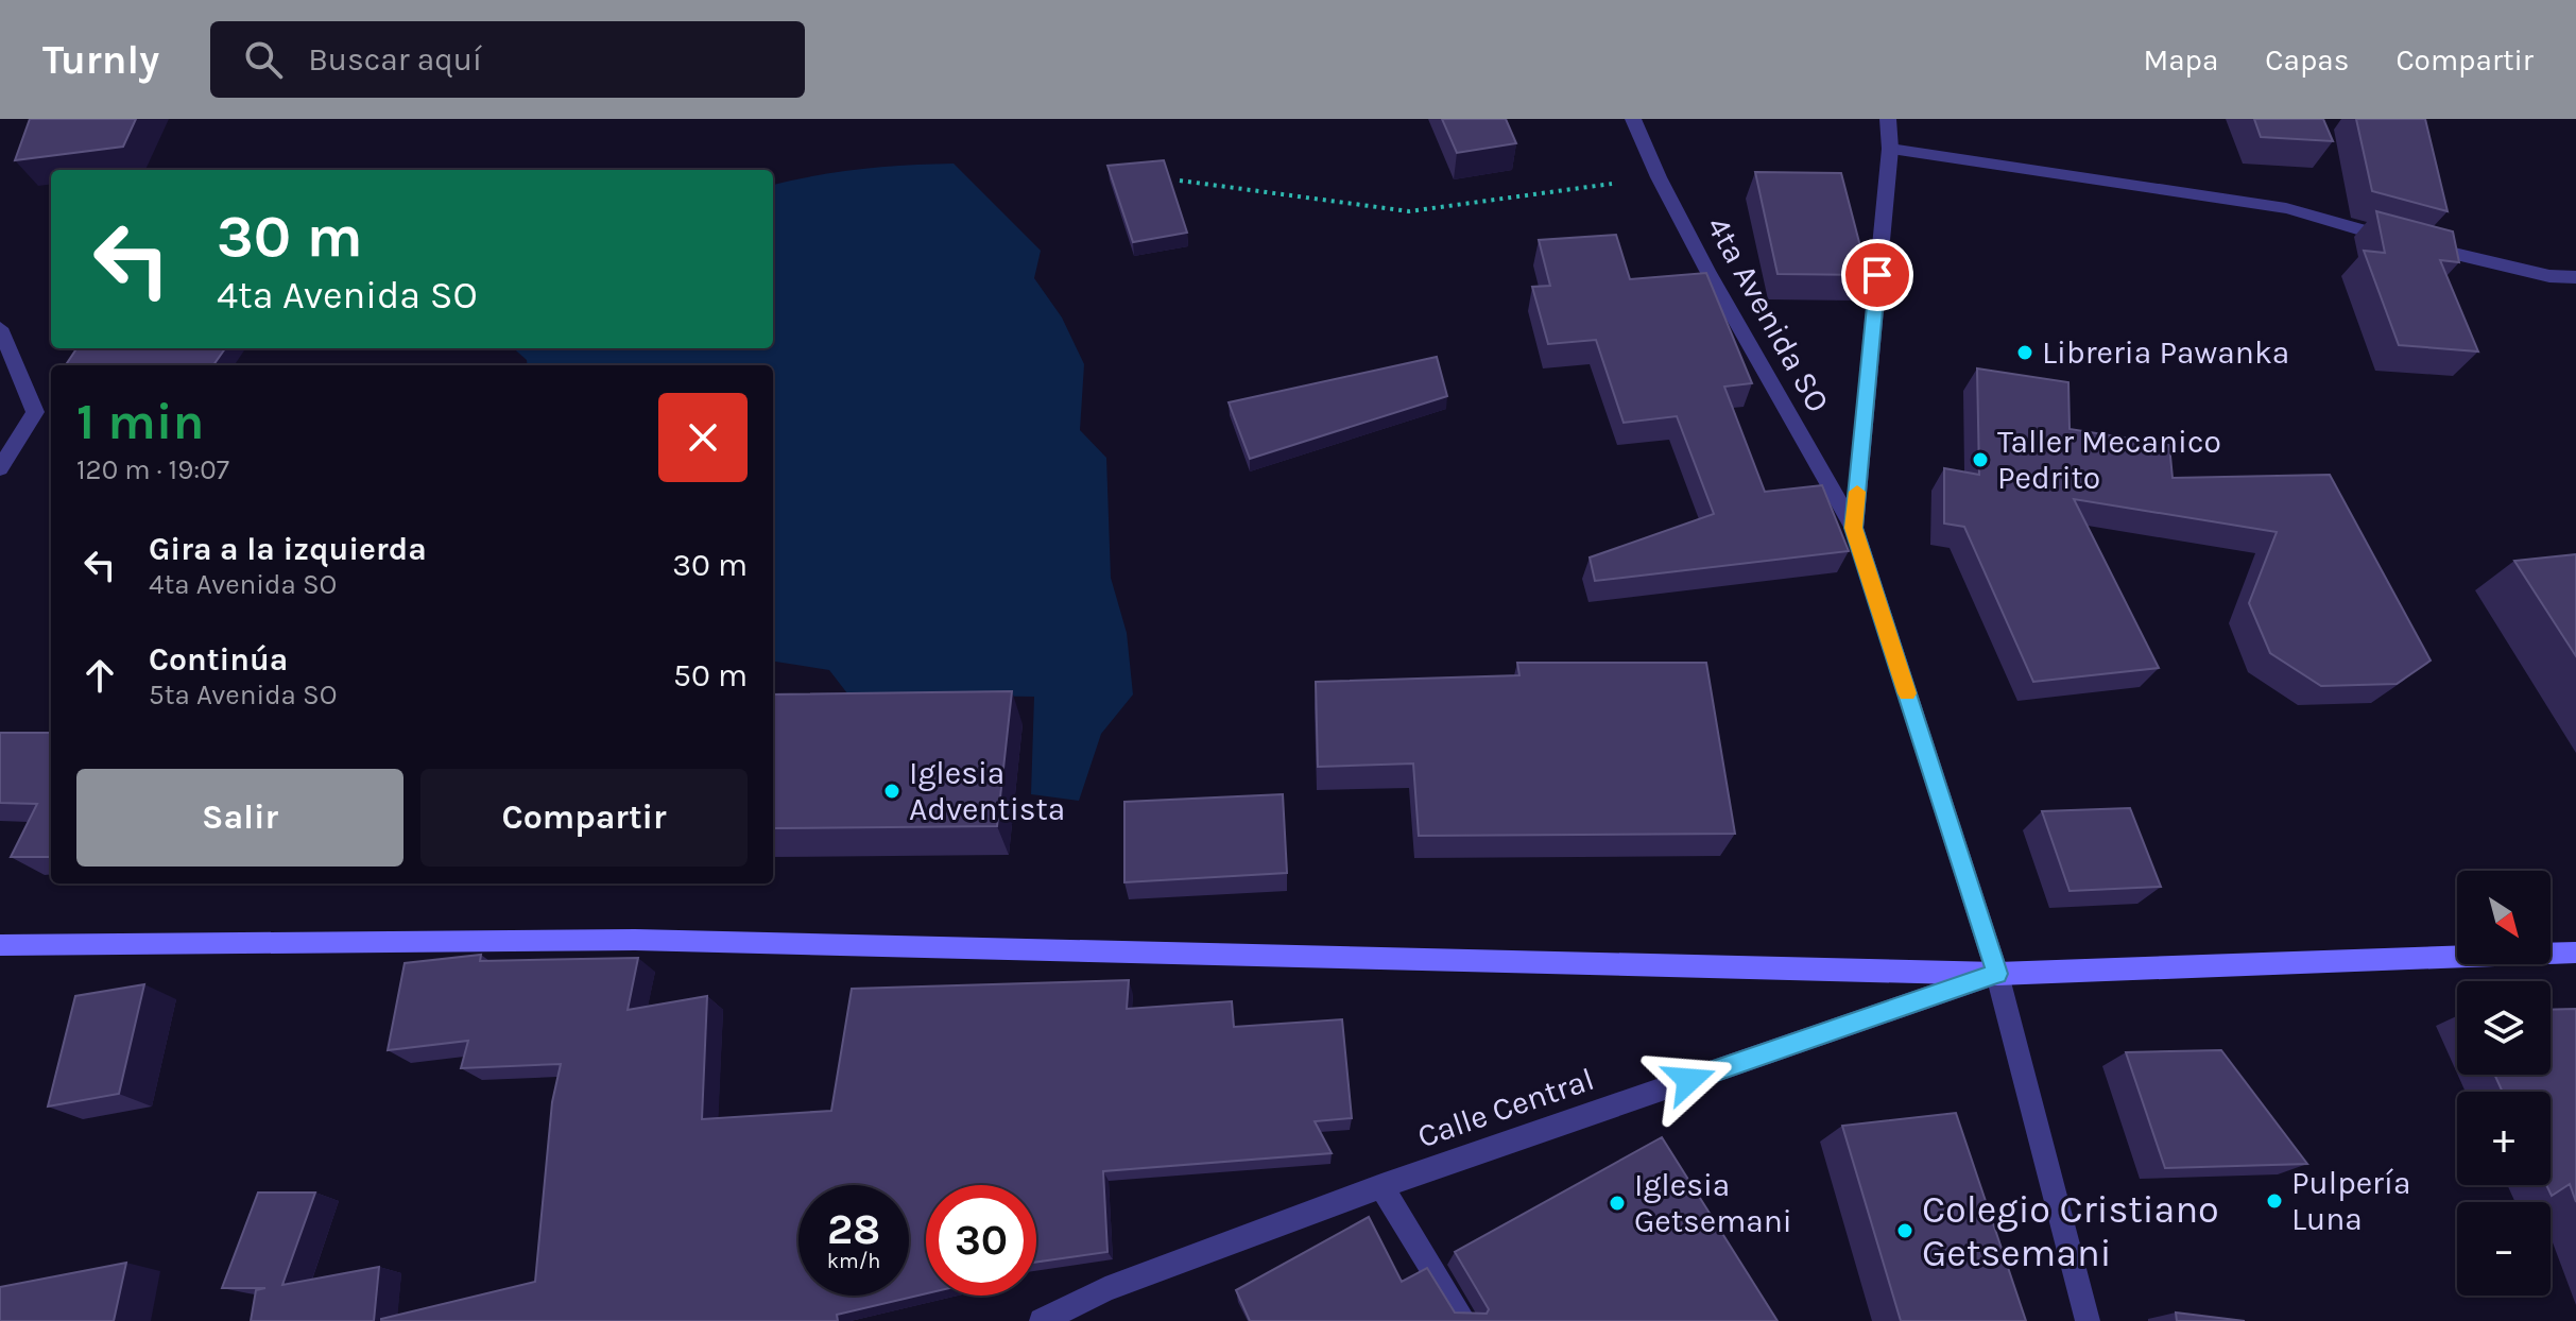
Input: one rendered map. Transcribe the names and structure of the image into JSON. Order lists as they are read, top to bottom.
{
  "streets": {
    "street": ["4ta Avenida SO", "Calle Central"]
  },
  "crossings": [
    ["4ta Avenida SO", "Calle Central"]
  ],
  "places": [
    "Libreria Pawanka",
    "Taller Mecanico Pedrito",
    "Iglesia Adventista",
    "Pulpería Luna",
    "Iglesia Getsemani",
    "Colegio Cristiano Getsemani"
  ],
  "north": "bottom right",
  "page": {
    "header": "Turnly",
    "search": "Buscar aquí",
    "nav": ["Mapa", "Capas", "Compartir"],
    "turn": ["30 m", "4ta Avenida SO"],
    "heading": ["1 min", "120 m · 19:07"],
    "list": [
      {
        "name": "Gira a la izquierda",
        "note": "4ta Avenida SO",
        "value": "30 m"
      },
      {
        "name": "Continúa",
        "note": "5ta Avenida SO",
        "value": "50 m"
      }
    ],
    "buttons": ["Salir", "Compartir"],
    "map_buttons": ["+", "−"],
    "speed": "28 km/h",
    "limit": "30"
  }
}
